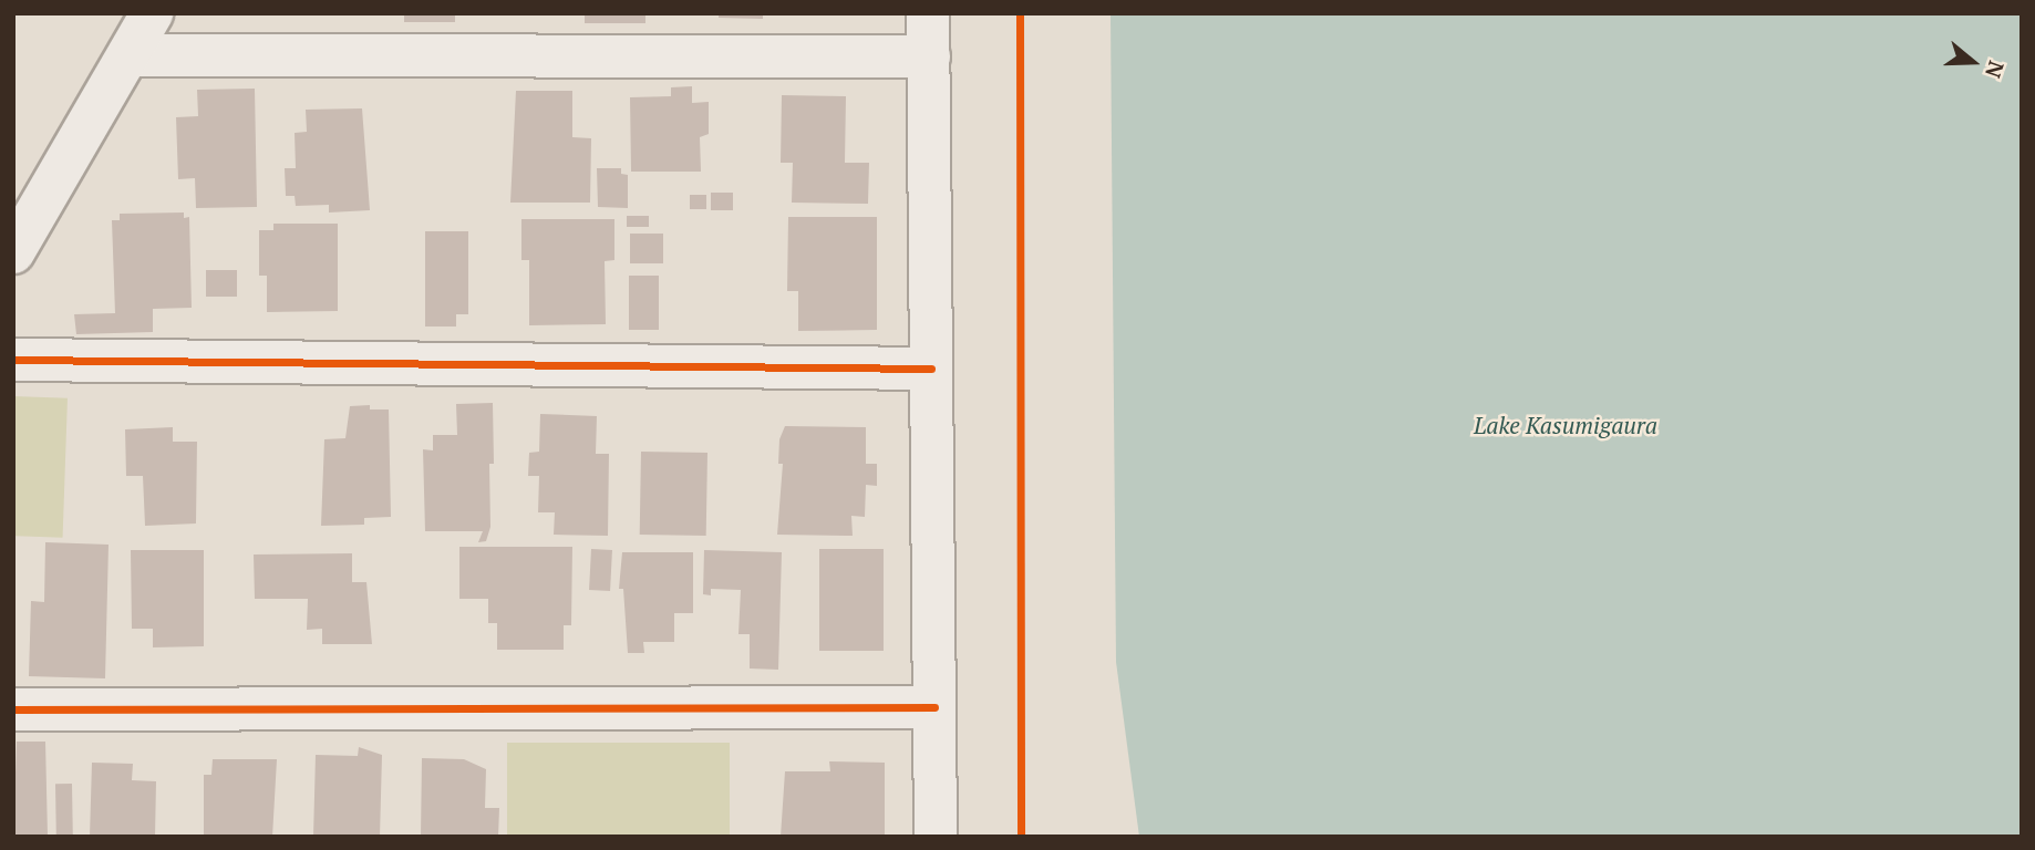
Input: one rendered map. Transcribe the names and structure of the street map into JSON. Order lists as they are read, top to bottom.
{
  "water": ["Lake Kasumigaura"],
  "north": "right"
}
